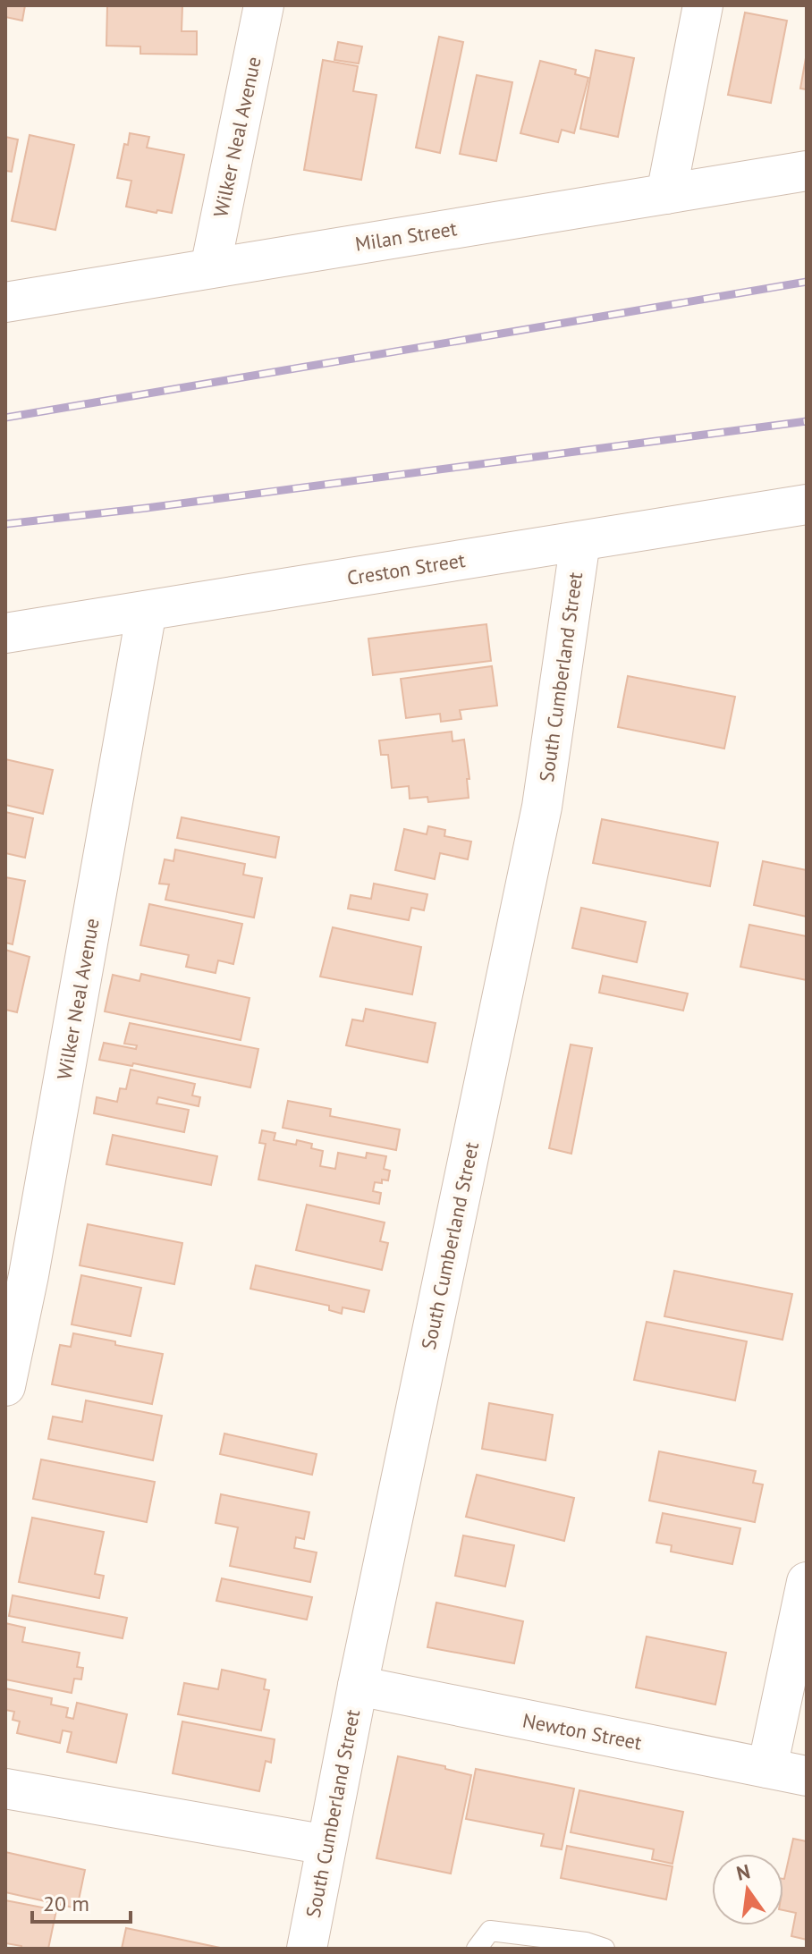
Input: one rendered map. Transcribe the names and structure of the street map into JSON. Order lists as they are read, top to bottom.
{
  "streets": {
    "street": [
      "Wilker Neal Avenue",
      "Milan Street",
      "Creston Street",
      "South Cumberland Street",
      "Newton Street"
    ]
  },
  "crossings": [
    ["Wilker Neal Avenue", "Milan Street"],
    ["Wilker Neal Avenue", "Creston Street"],
    ["Creston Street", "South Cumberland Street"],
    ["South Cumberland Street", "Newton Street"]
  ],
  "scale_bar": "20 m",
  "north": "top"
}
